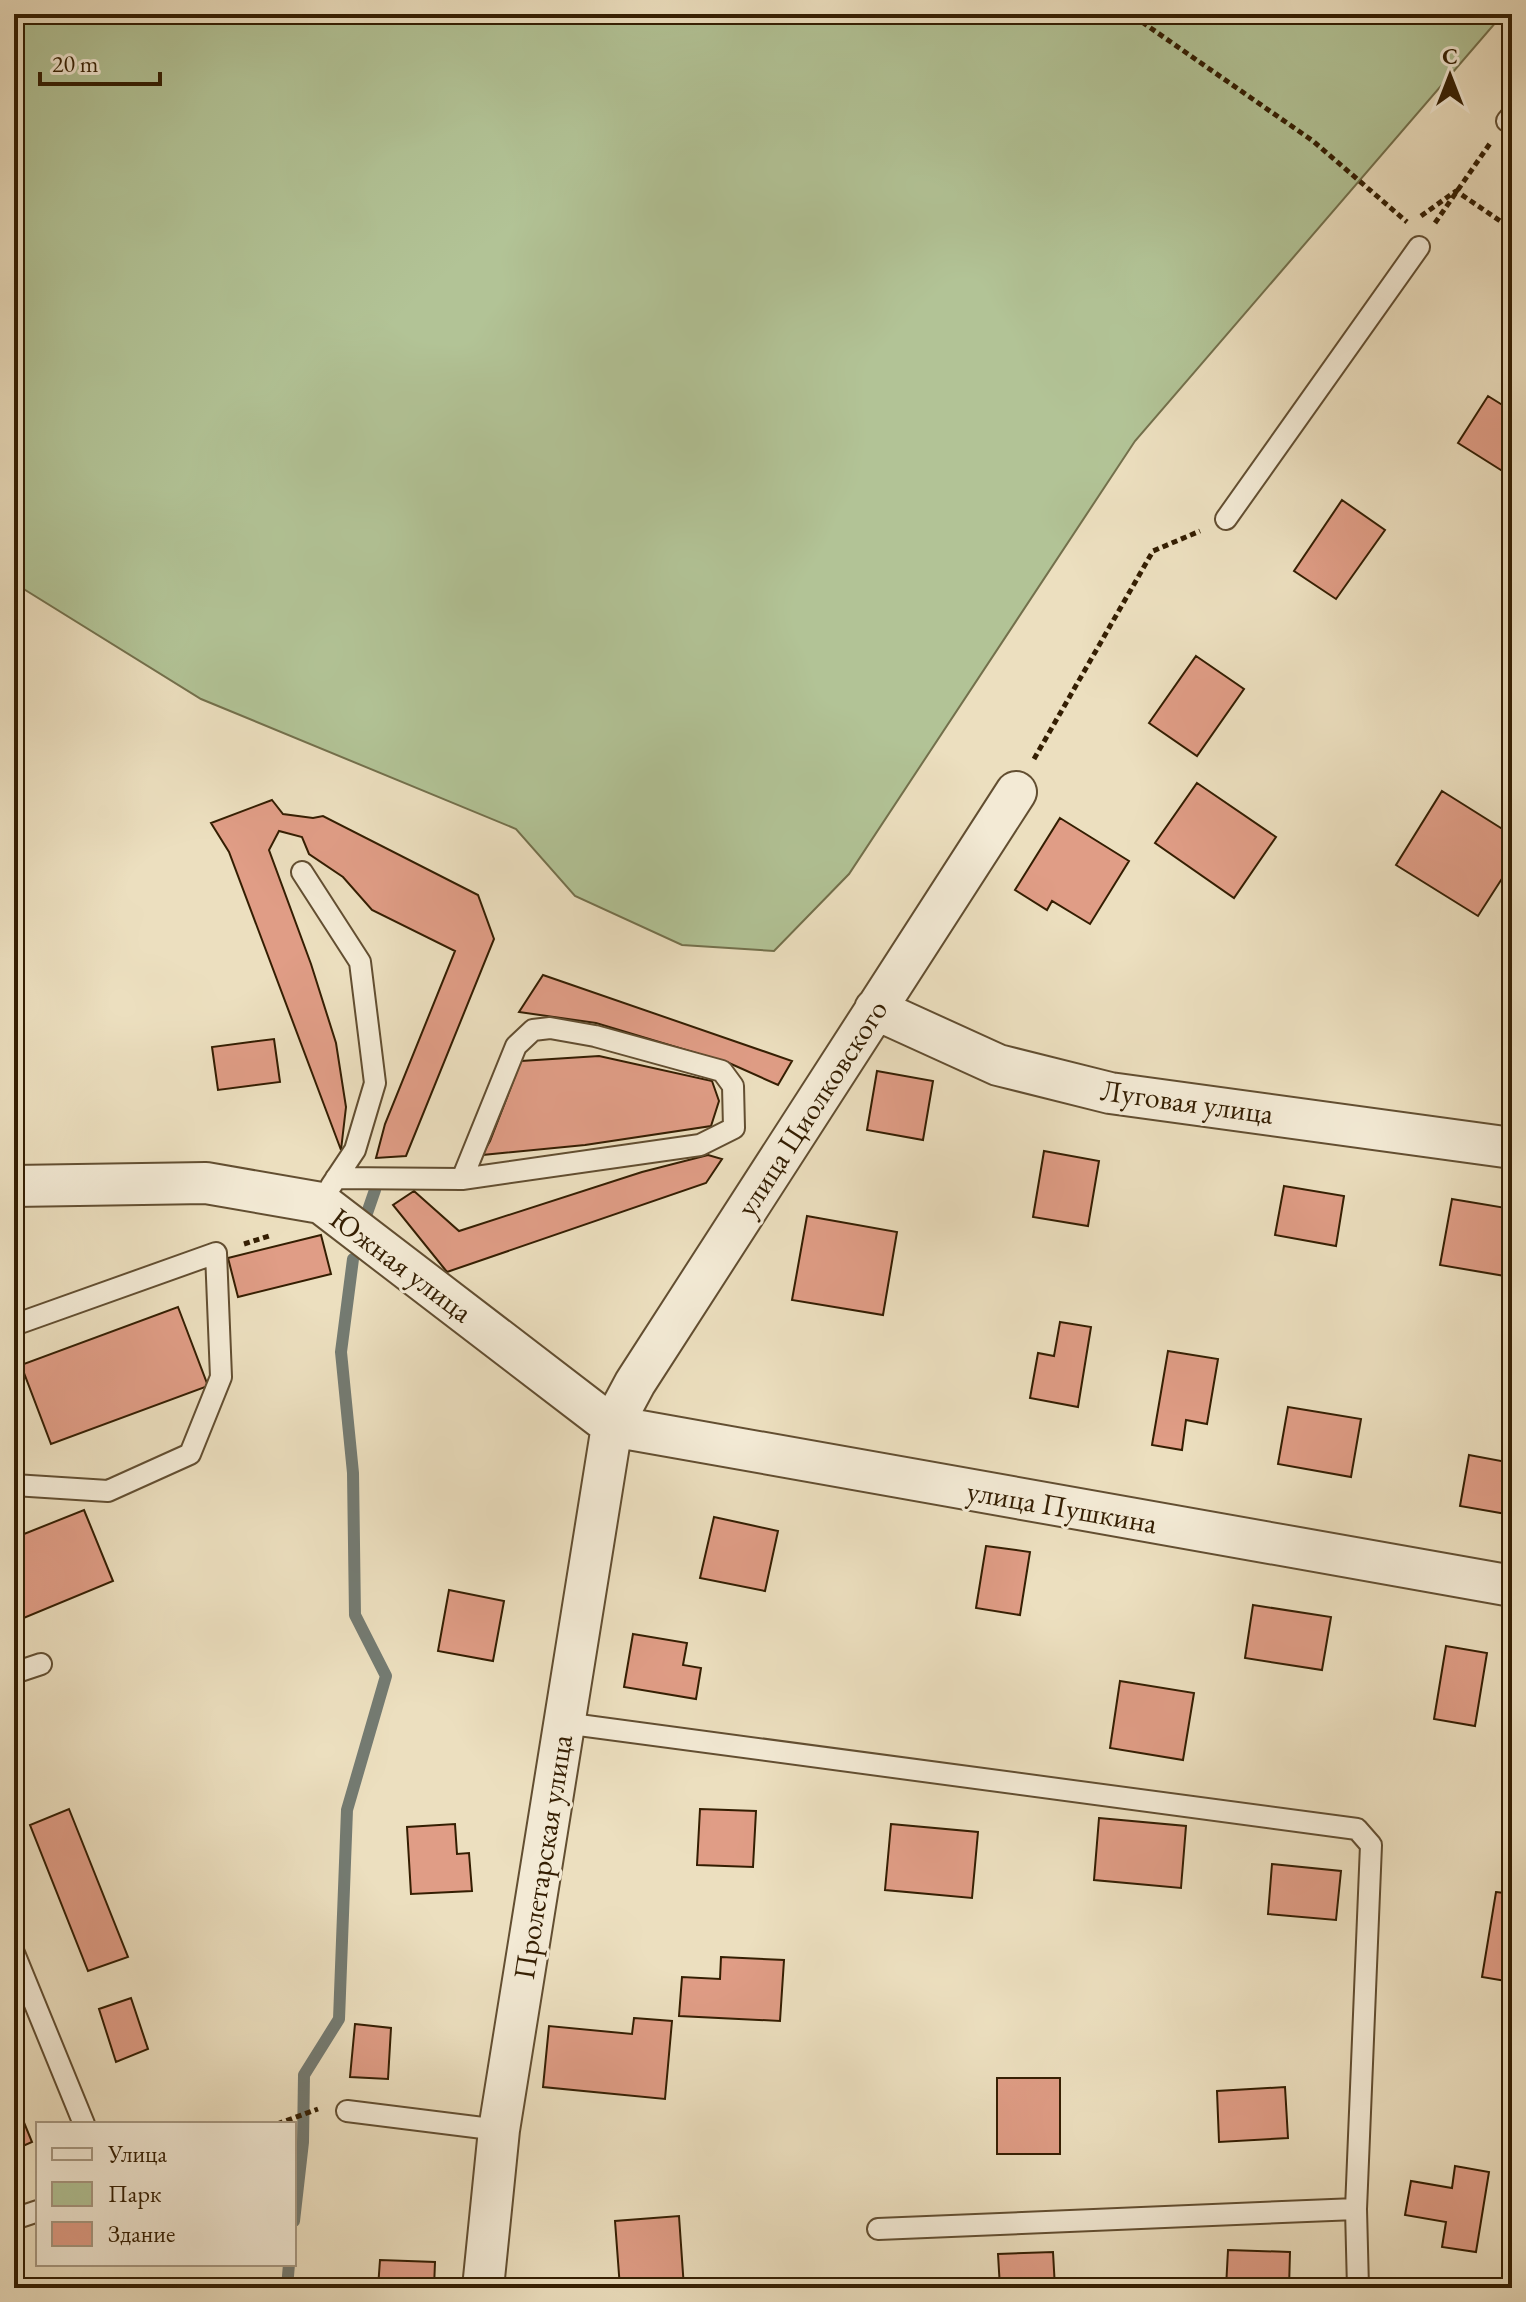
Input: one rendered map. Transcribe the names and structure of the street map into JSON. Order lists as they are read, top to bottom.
{
  "streets": {
    "street": [
      "Луговая улица",
      "улица Циолковского",
      "Южная улица",
      "улица Пушкина",
      "Пролетарская улица"
    ]
  },
  "crossings": [
    ["Луговая улица", "улица Циолковского"],
    ["улица Циолковского", "Южная улица"],
    ["улица Циолковского", "улица Пушкина"],
    ["улица Циолковского", "Пролетарская улица"],
    ["Южная улица", "улица Пушкина"],
    ["Южная улица", "Пролетарская улица"],
    ["улица Пушкина", "Пролетарская улица"]
  ],
  "legend": ["Улица", "Парк", "Здание"],
  "scale_bar": "20 m",
  "north": "top"
}
